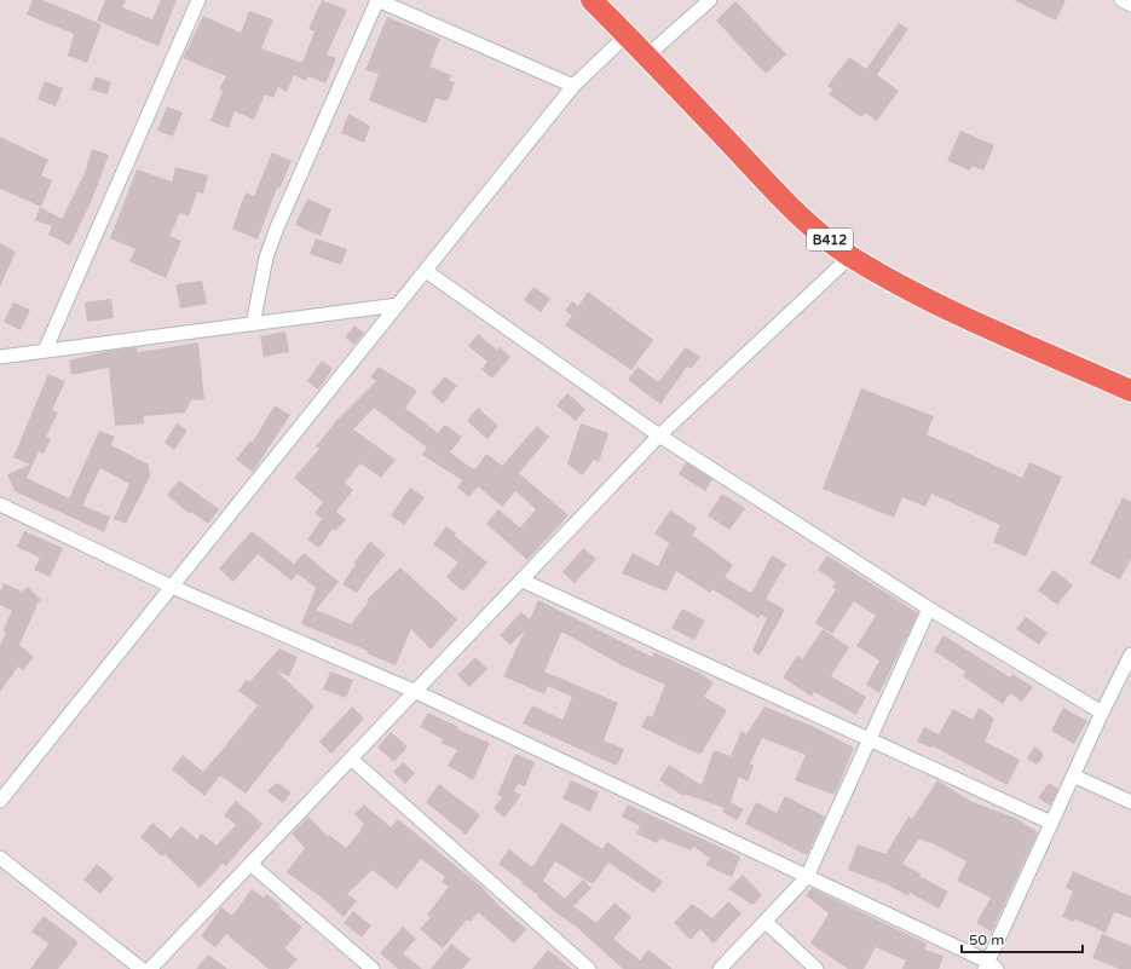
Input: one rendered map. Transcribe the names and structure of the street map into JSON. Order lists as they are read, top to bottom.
{
  "streets": {
    "main road": ["B412"]
  },
  "scale_bar": "50 m"
}
